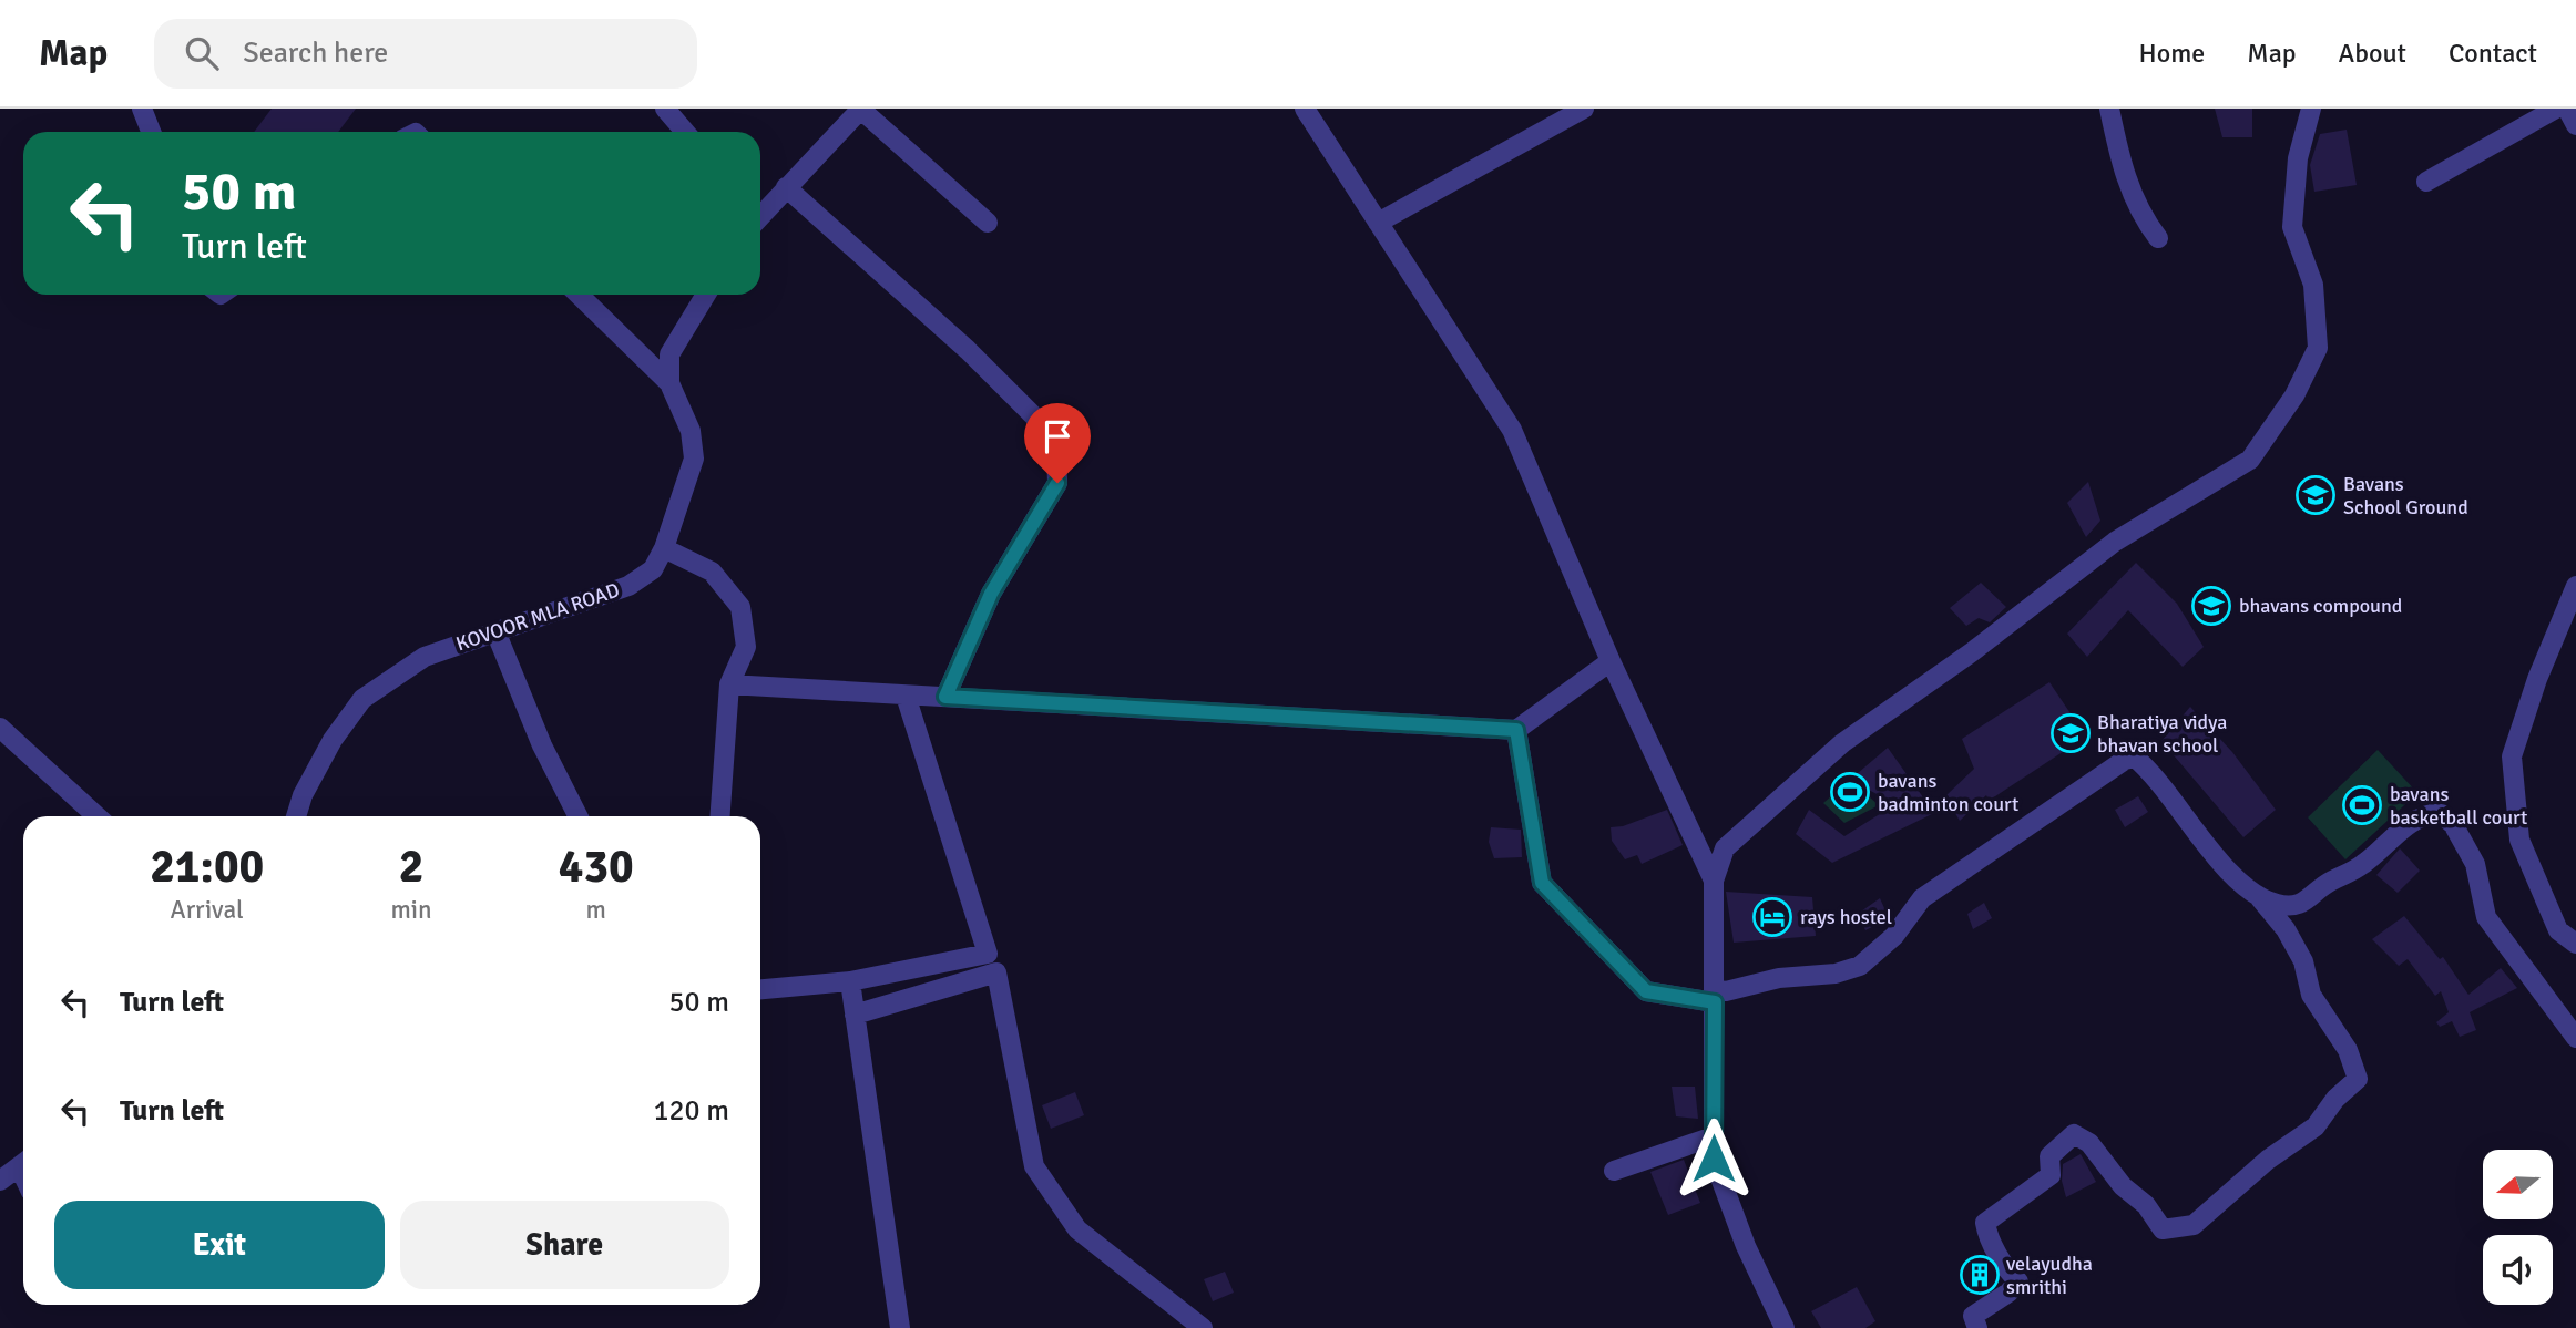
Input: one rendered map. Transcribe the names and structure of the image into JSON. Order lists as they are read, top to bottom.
{
  "streets": {
    "street": ["KOVOOR MLA ROAD"]
  },
  "places": {
    "school or university": ["Bavans School Ground", "bhavans compound", "Bharatiya vidya bhavan school"],
    "sports": ["bavans badminton court", "bavans basketball court"],
    "hotel": ["rays hostel"],
    "building": ["velayudha smrithi"]
  },
  "north": "left",
  "page": {
    "header": "Map",
    "search": "Search here",
    "nav": [
      "Home",
      "Map",
      "About",
      "Contact"
    ],
    "turn": ["50 m", "Turn left"],
    "eta": [
      "21:00",
      "Arrival",
      "2",
      "min",
      "430",
      "m"
    ],
    "list": [
      {
        "name": "Turn left",
        "value": "50 m"
      },
      {
        "name": "Turn left",
        "value": "120 m"
      }
    ],
    "buttons": ["Exit", "Share"]
  }
}
